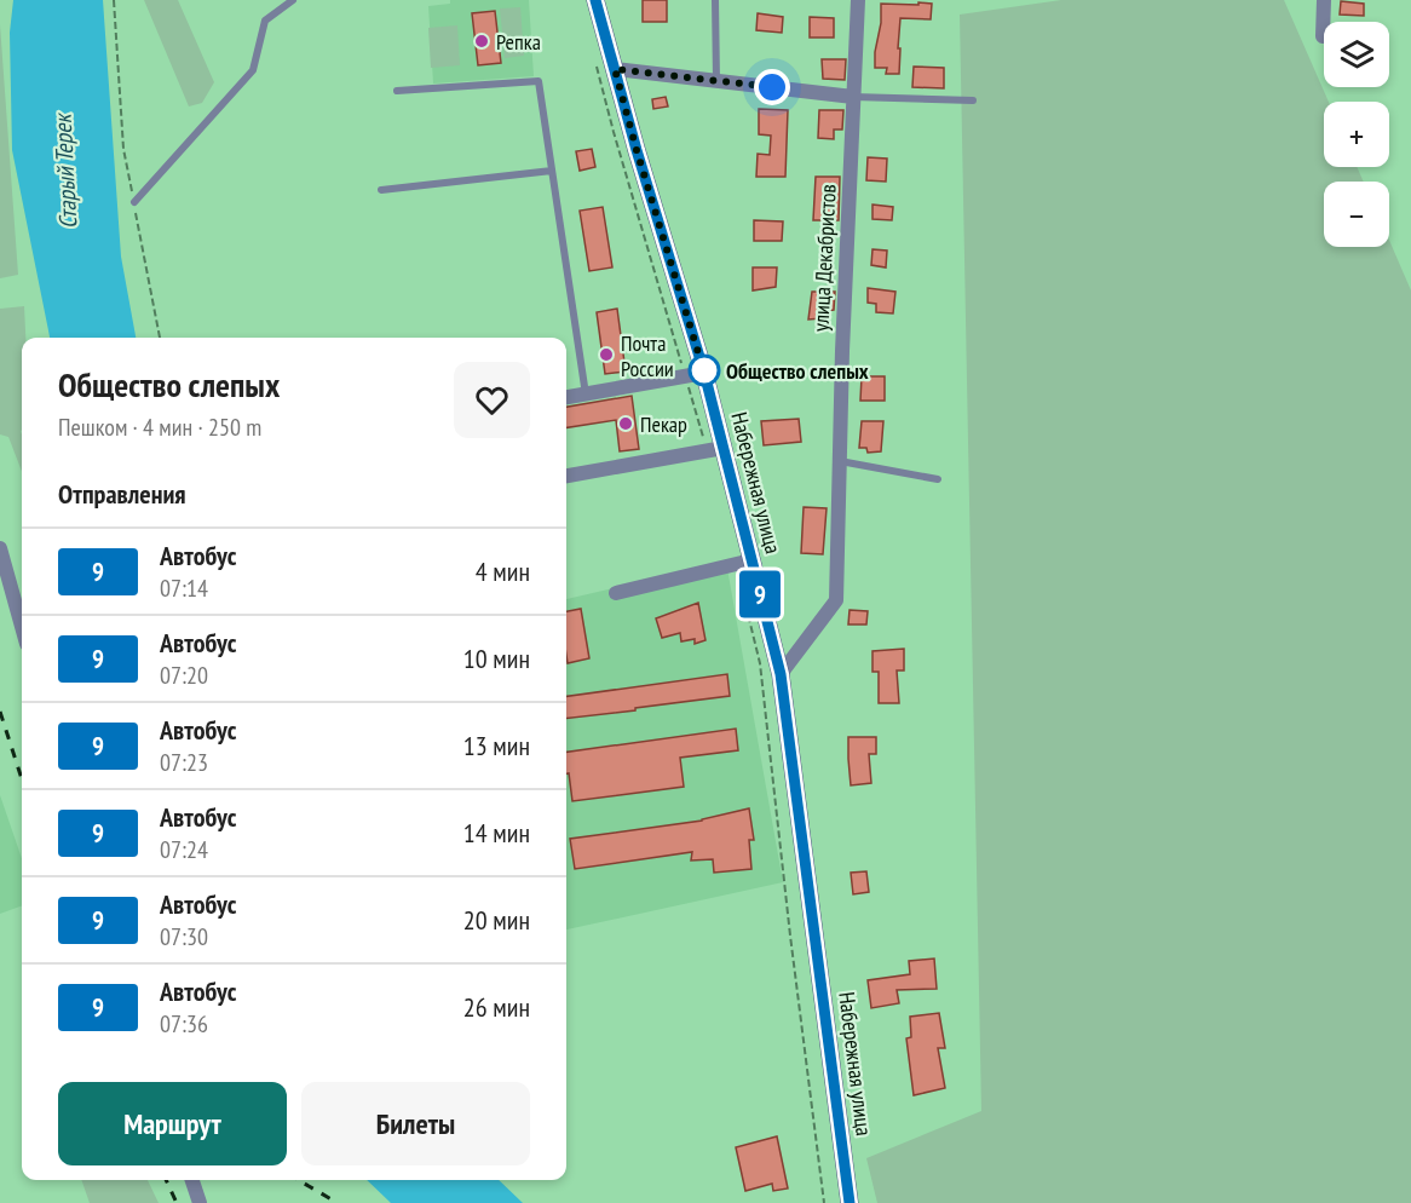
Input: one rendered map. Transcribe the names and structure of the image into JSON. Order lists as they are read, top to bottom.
{
  "streets": {
    "main road": ["Набережная улица"],
    "street": ["улица Декабристов"]
  },
  "crossings": [
    ["улица Декабристов", "Набережная улица"]
  ],
  "water": ["Старый Терек"],
  "places": [
    "Репка",
    "Почта России",
    "Общество слепых",
    "Пекар"
  ],
  "lines": ["bus line 9"],
  "page": {
    "on_map": "9",
    "map_buttons": ["+", "−"],
    "heading": [
      ["Общество слепых", "Пешком · 4 мин · 250 m"],
      "Отправления"
    ],
    "list": [
      {
        "mark": "9",
        "name": "Автобус",
        "note": "07:14",
        "value": "4 мин"
      },
      {
        "mark": "9",
        "name": "Автобус",
        "note": "07:20",
        "value": "10 мин"
      },
      {
        "mark": "9",
        "name": "Автобус",
        "note": "07:23",
        "value": "13 мин"
      },
      {
        "mark": "9",
        "name": "Автобус",
        "note": "07:24",
        "value": "14 мин"
      },
      {
        "mark": "9",
        "name": "Автобус",
        "note": "07:30",
        "value": "20 мин"
      },
      {
        "mark": "9",
        "name": "Автобус",
        "note": "07:36",
        "value": "26 мин"
      }
    ],
    "buttons": ["Маршрут", "Билеты"]
  }
}
